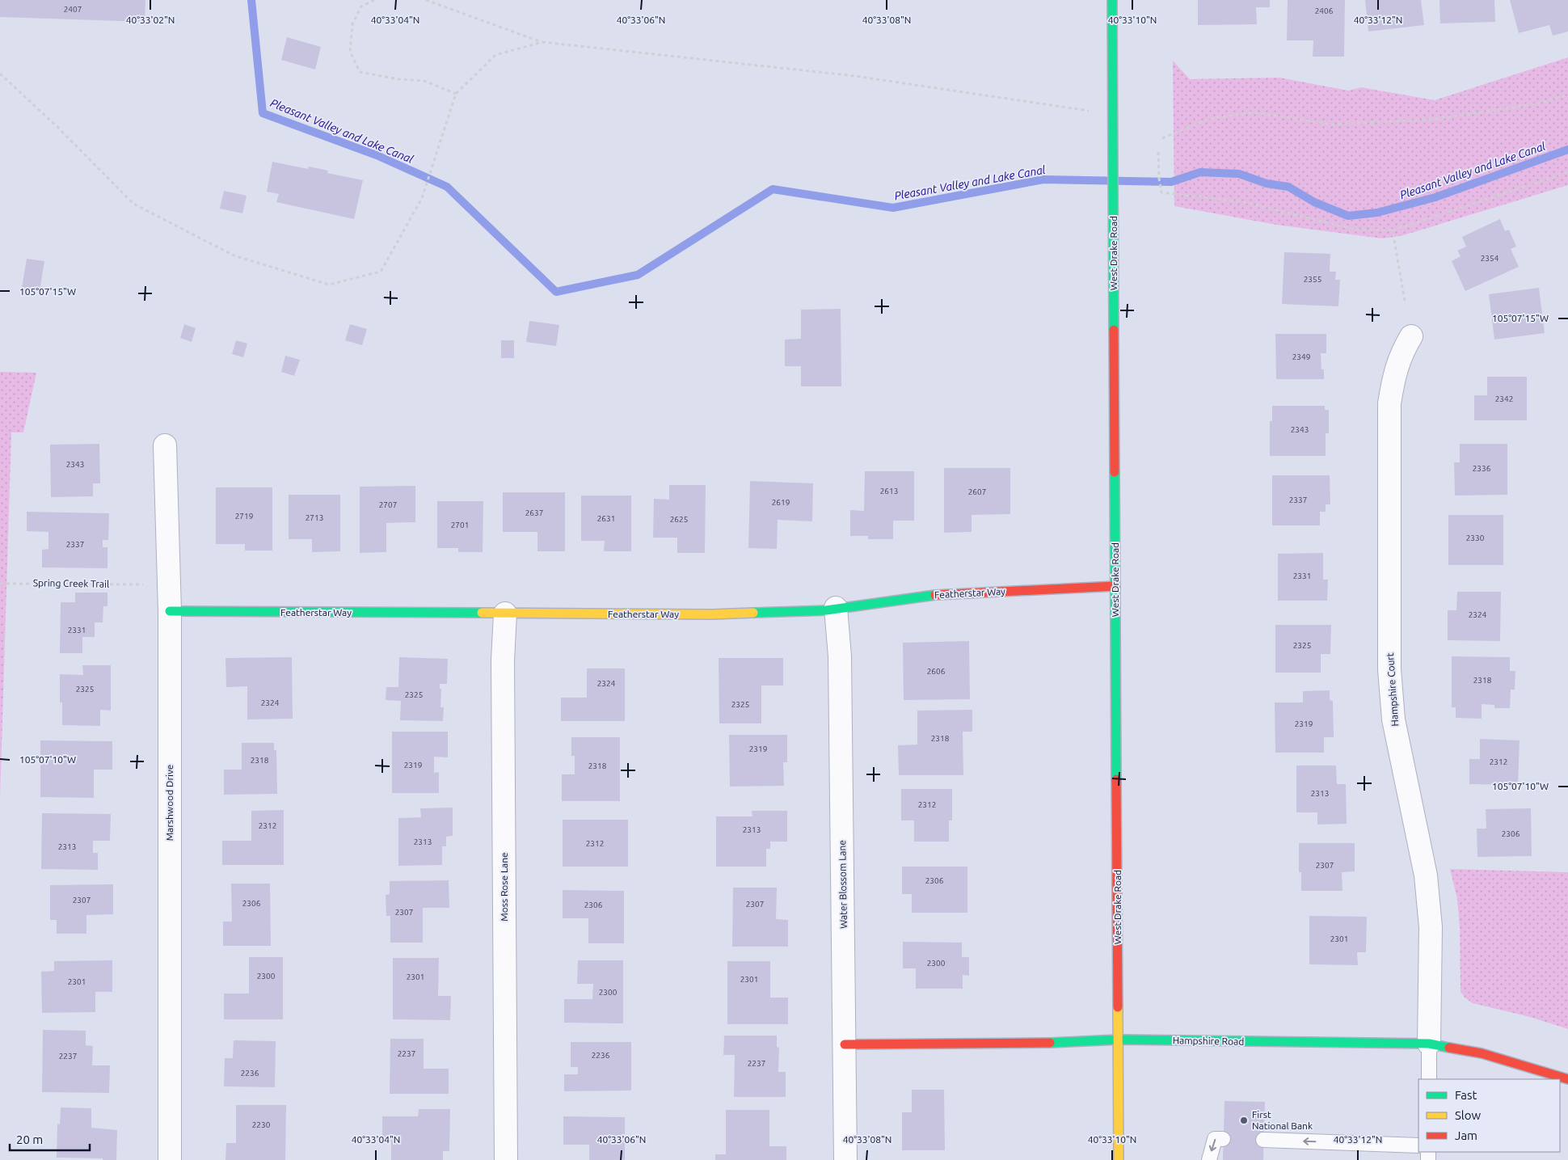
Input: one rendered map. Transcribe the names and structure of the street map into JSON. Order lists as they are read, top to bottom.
{
  "streets": {
    "street": [
      "West Drake Road",
      "Featherstar Way",
      "Hampshire Court",
      "Marshwood Drive",
      "Water Blossom Lane",
      "Moss Rose Lane",
      "Hampshire Road"
    ],
    "path": ["Spring Creek Trail"]
  },
  "crossings": [
    ["West Drake Road", "Featherstar Way"],
    ["West Drake Road", "Hampshire Road"],
    ["Featherstar Way", "Marshwood Drive"],
    ["Featherstar Way", "Water Blossom Lane"],
    ["Featherstar Way", "Moss Rose Lane"],
    ["Hampshire Court", "Hampshire Road"],
    ["Water Blossom Lane", "Hampshire Road"]
  ],
  "water": ["Pleasant Valley and Lake Canal"],
  "places": ["First National Bank"],
  "house_numbers": [
    "2407",
    "2406",
    "2354",
    "2355",
    "2349",
    "2342",
    "2343",
    "2343",
    "2336",
    "2613",
    "2607",
    "2337",
    "2619",
    "2707",
    "2637",
    "2719",
    "2713",
    "2631",
    "2625",
    "2701",
    "2330",
    "2337",
    "2331",
    "2324",
    "2331",
    "2325",
    "2606",
    "2318",
    "2324",
    "2325",
    "2325",
    "2324",
    "2325",
    "2319",
    "2318",
    "2319",
    "2318",
    "2312",
    "2319",
    "2318",
    "2313",
    "2312",
    "2312",
    "2313",
    "2306",
    "2313",
    "2312",
    "2313",
    "2307",
    "2306",
    "2307",
    "2306",
    "2307",
    "2306",
    "2307",
    "2301",
    "2300",
    "2300",
    "2301",
    "2301",
    "2301",
    "2300",
    "2237",
    "2236",
    "2237",
    "2237",
    "2236",
    "2230"
  ],
  "legend": ["Fast", "Slow", "Jam"],
  "scale_bar": "20 m",
  "coordinates": [
    "40°33'02\"N",
    "40°33'04\"N",
    "40°33'06\"N",
    "40°33'08\"N",
    "40°33'10\"N",
    "40°33'12\"N",
    "105°07'15\"W",
    "105°07'10\"W"
  ]
}
